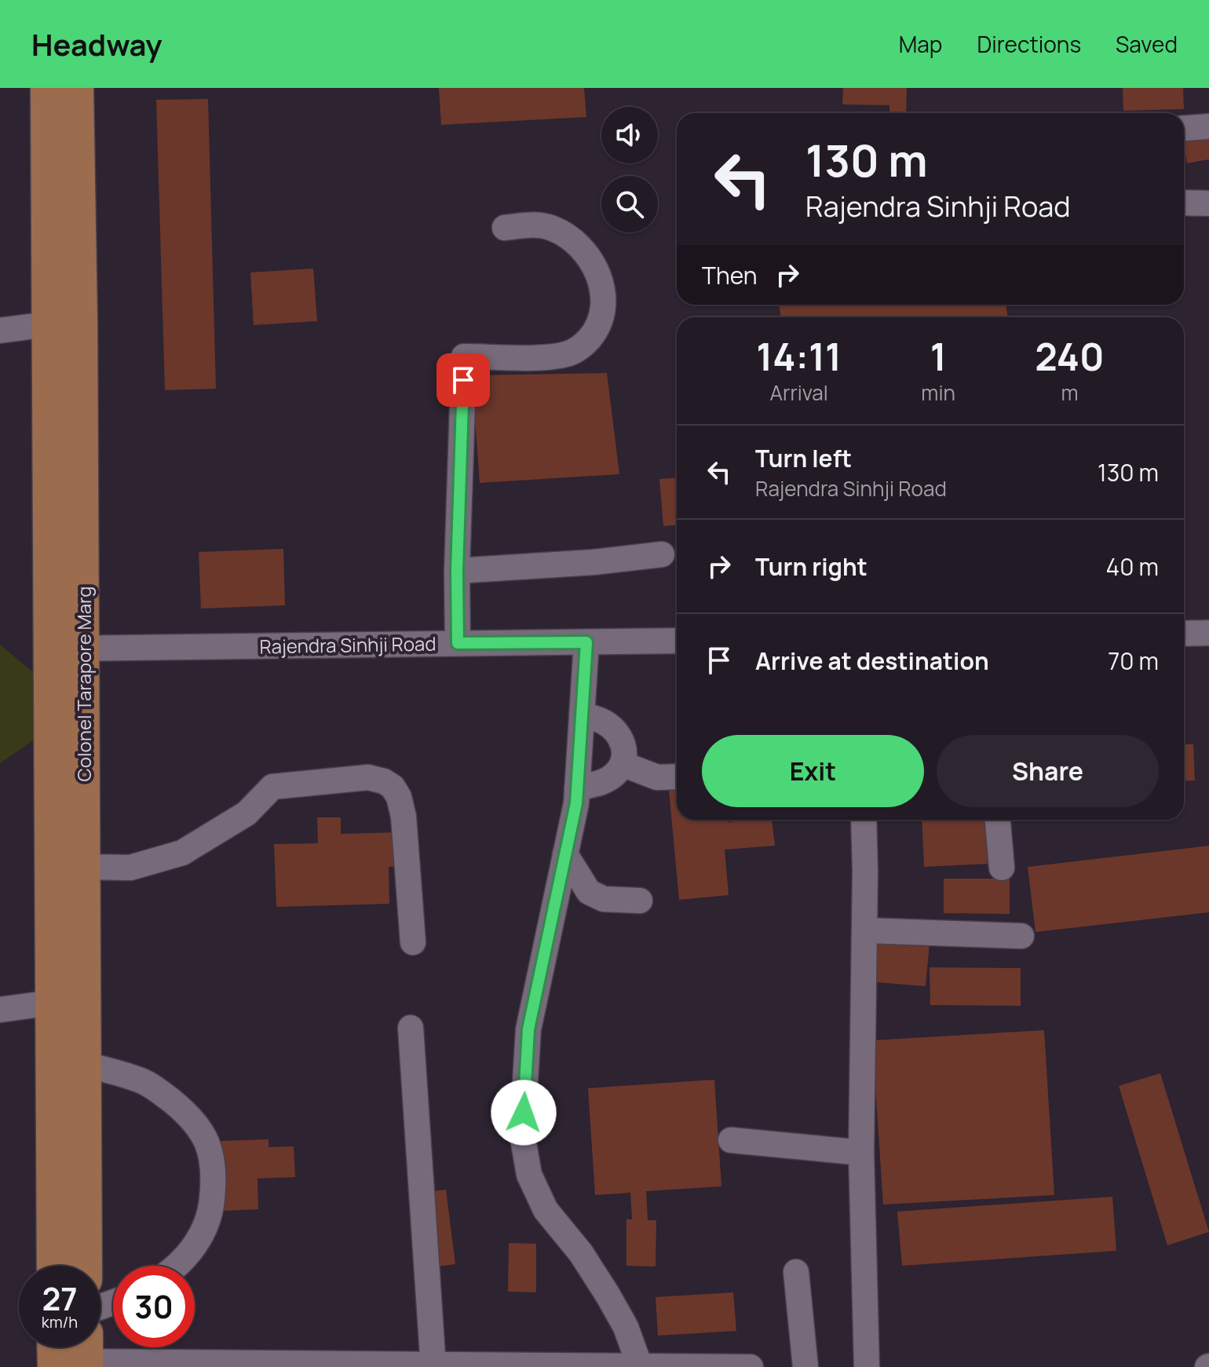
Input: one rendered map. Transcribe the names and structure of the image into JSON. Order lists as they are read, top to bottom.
{
  "streets": {
    "main road": ["Colonel Tarapore Marg"],
    "street": ["Rajendra Sinhji Road"]
  },
  "crossings": [
    ["Rajendra Sinhji Road", "Colonel Tarapore Marg"]
  ],
  "page": {
    "header": "Headway",
    "nav": ["Map", "Directions", "Saved"],
    "turn": ["130 m", "Rajendra Sinhji Road"],
    "then": "Then",
    "eta": [
      "14:11",
      "Arrival",
      "1",
      "min",
      "240",
      "m"
    ],
    "list": [
      {
        "name": "Turn left",
        "note": "Rajendra Sinhji Road",
        "value": "130 m"
      },
      {
        "name": "Turn right",
        "value": "40 m"
      },
      {
        "name": "Arrive at destination",
        "value": "70 m"
      }
    ],
    "buttons": ["Exit", "Share"],
    "speed": "27 km/h",
    "limit": "30"
  }
}
